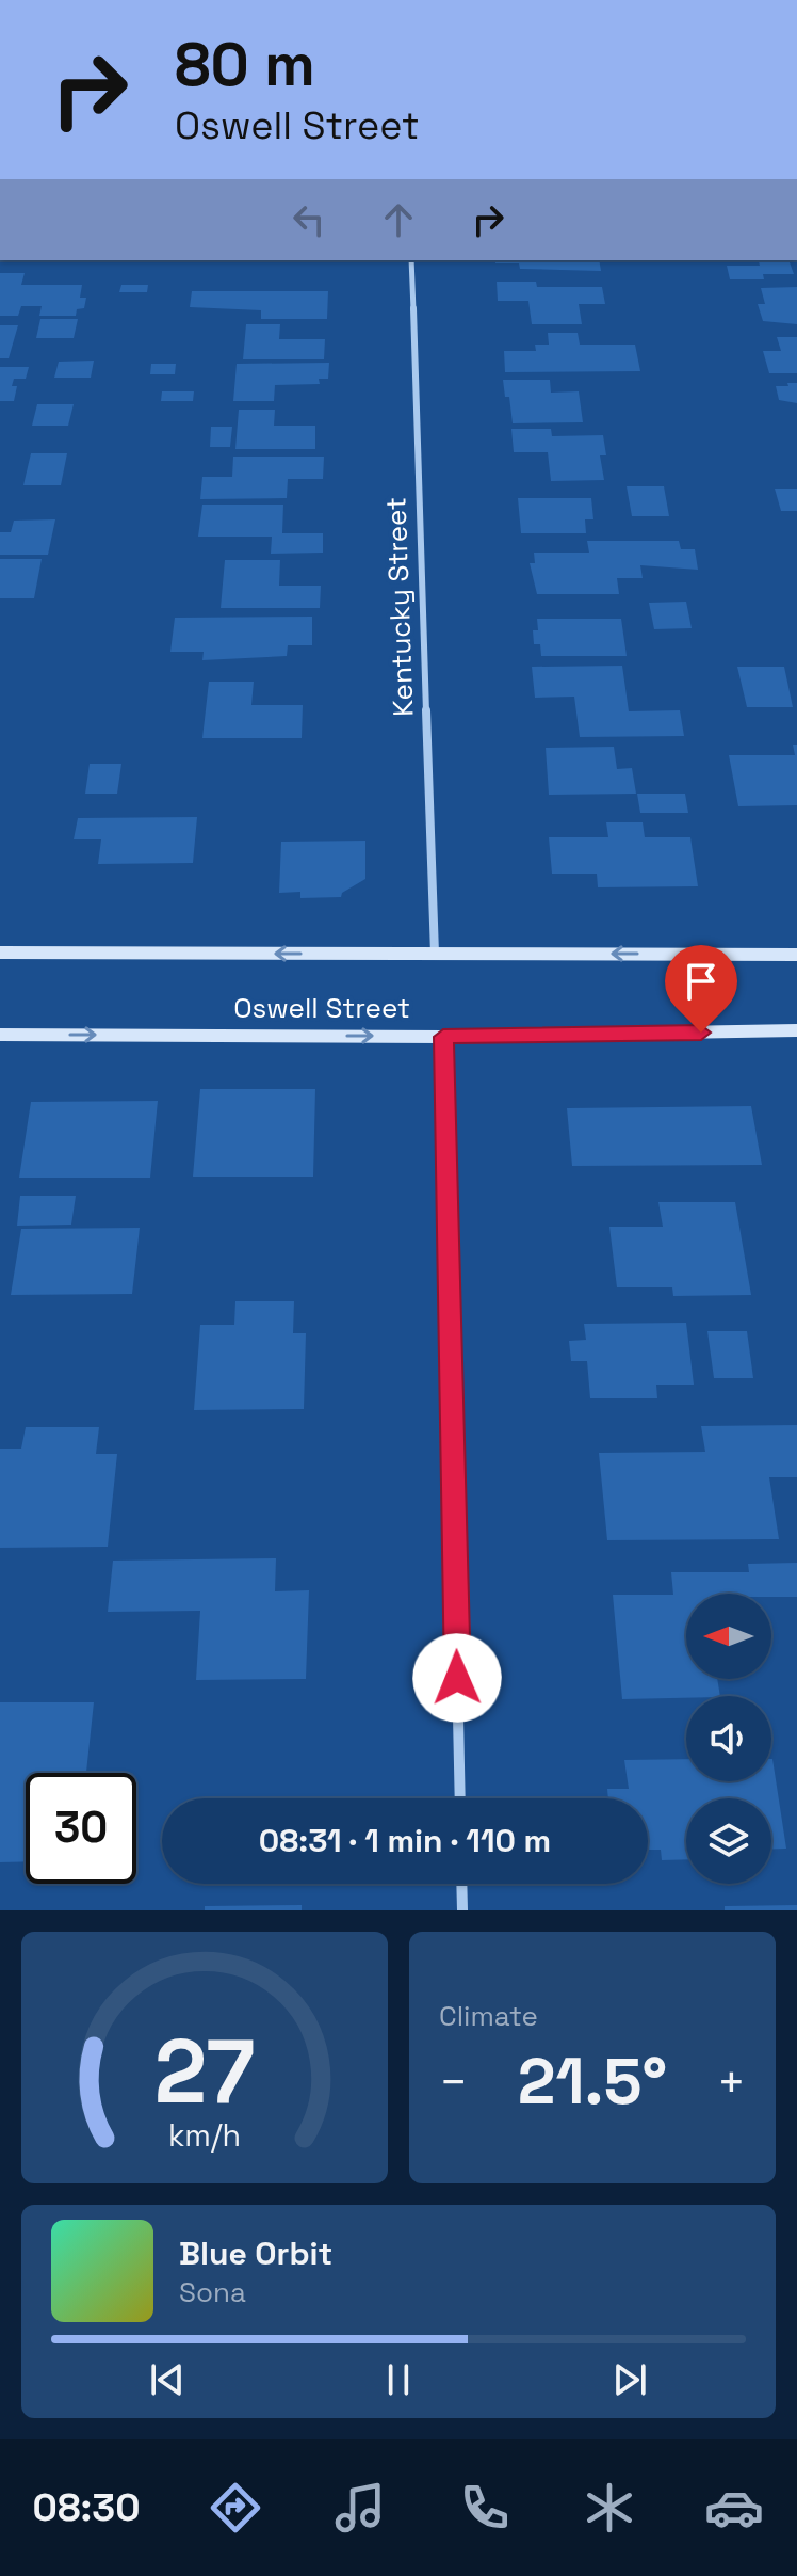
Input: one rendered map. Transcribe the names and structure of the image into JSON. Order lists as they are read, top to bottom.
{
  "streets": {
    "main road": ["Oswell Street"],
    "street": ["Kentucky Street"]
  },
  "crossings": [
    ["Kentucky Street", "Oswell Street"]
  ],
  "north": "left",
  "page": {
    "turn": ["80 m", "Oswell Street"],
    "limit": "30",
    "trip": "08:31 · 1 min · 110 m",
    "tile": "Climate",
    "heat": ["−", "21.5°", "+"],
    "song": ["Blue Orbit", "Sona"],
    "tabs": "08:30",
    "gauge": ["27", "km/h"]
  }
}
